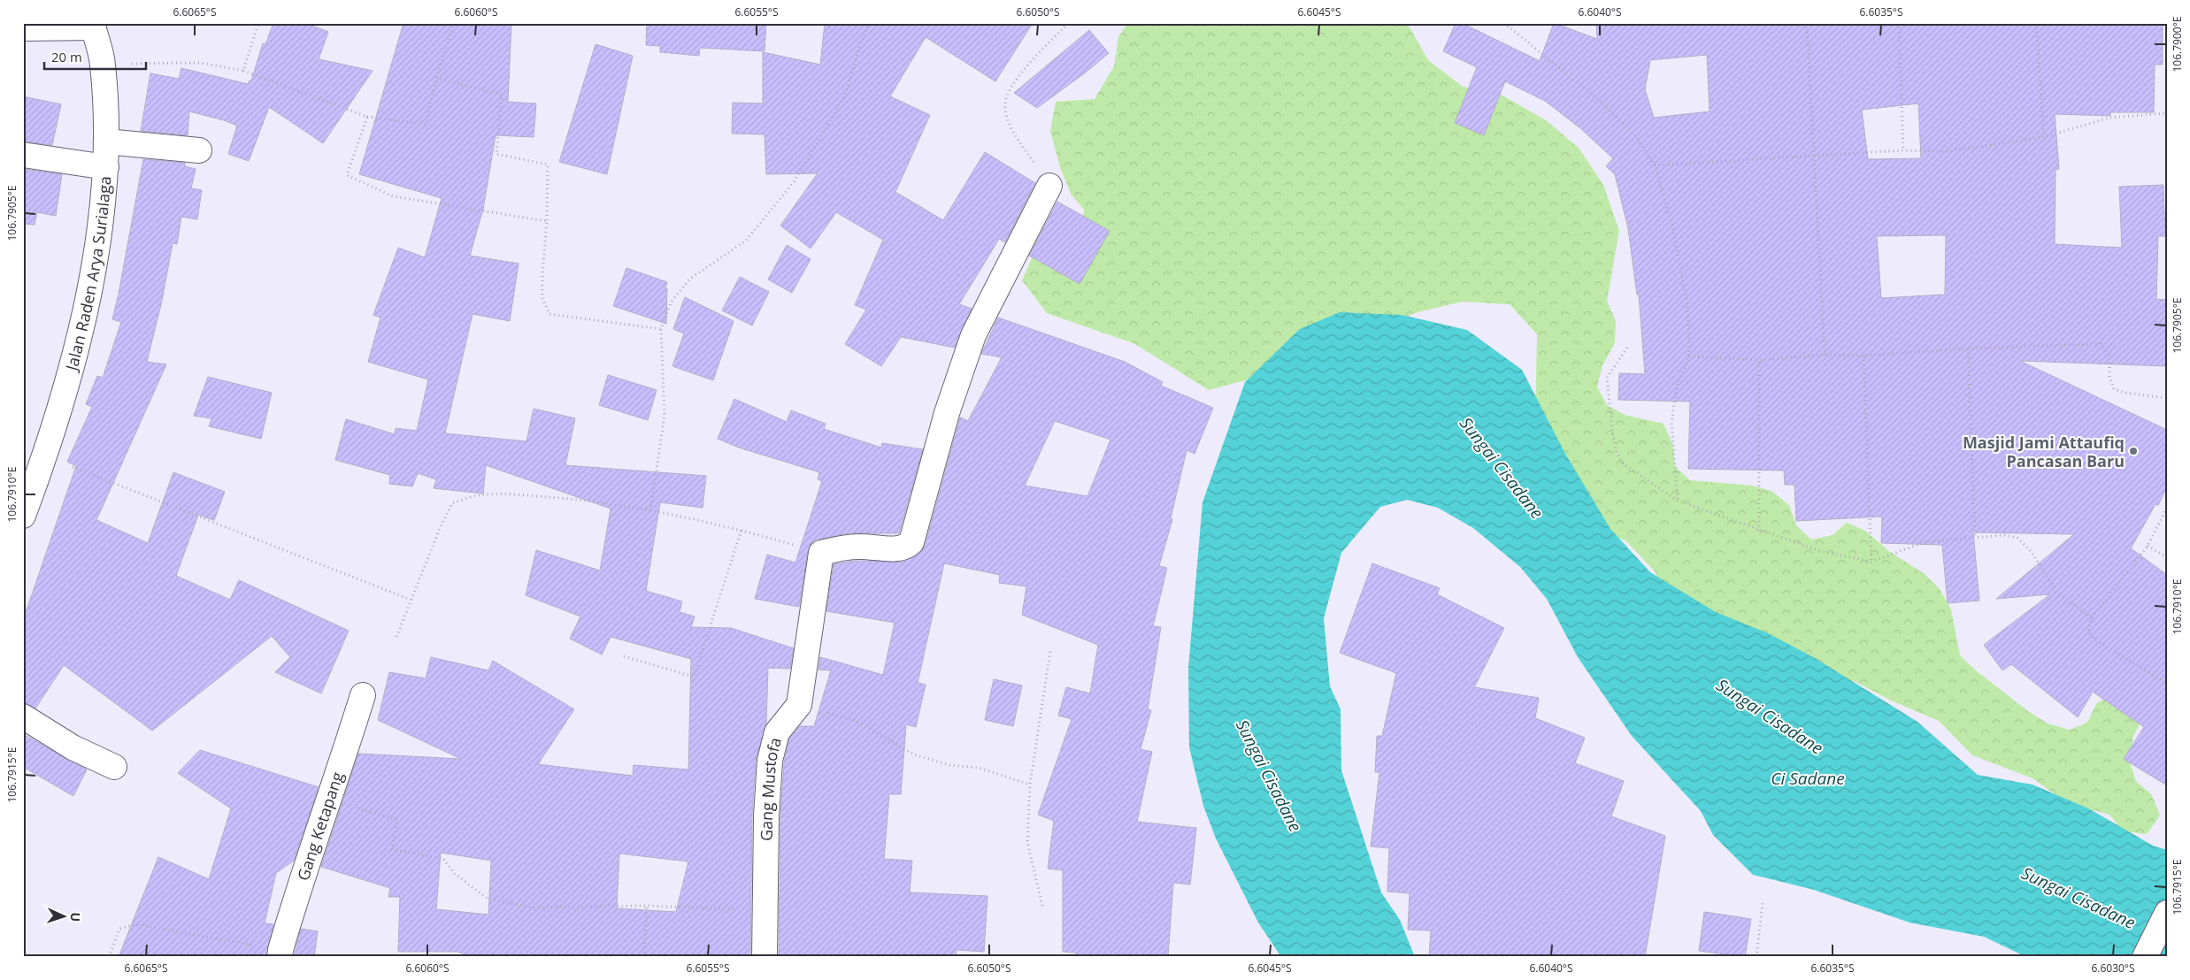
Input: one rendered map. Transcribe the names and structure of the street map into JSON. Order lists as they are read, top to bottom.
{
  "streets": {
    "main road": ["Jalan Raden Arya Surialaga", "Gang Mustofa", "Gang Ketapang"]
  },
  "water": ["Sungai Cisadane", "Ci Sadane"],
  "places": ["Masjid Jami Attaufiq Pancasan Baru"],
  "scale_bar": "20 m",
  "north": "right",
  "coordinates": [
    "6.6065°S",
    "6.6060°S",
    "6.6055°S",
    "6.6050°S",
    "6.6045°S",
    "6.6040°S",
    "6.6035°S",
    "106.7900°E",
    "106.7905°E",
    "106.7910°E",
    "106.7915°E",
    "6.6030°S"
  ]
}
